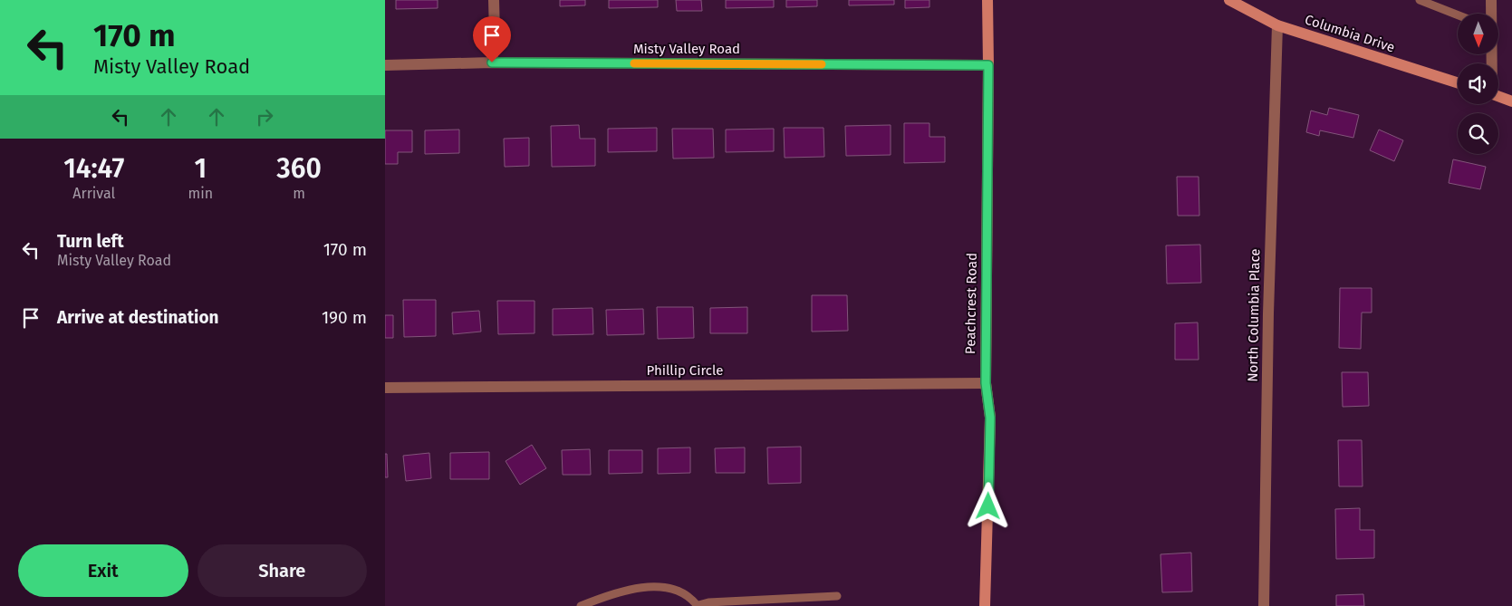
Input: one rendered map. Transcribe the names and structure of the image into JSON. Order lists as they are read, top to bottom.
{
  "streets": {
    "street": [
      "Columbia Drive",
      "Misty Valley Road",
      "Peachcrest Road",
      "North Columbia Place",
      "Phillip Circle"
    ]
  },
  "crossings": [
    ["Columbia Drive", "North Columbia Place"],
    ["Misty Valley Road", "Peachcrest Road"],
    ["Peachcrest Road", "Phillip Circle"]
  ],
  "north": "bottom",
  "page": {
    "turn": ["170 m", "Misty Valley Road"],
    "eta": [
      "14:47",
      "Arrival",
      "1",
      "min",
      "360",
      "m"
    ],
    "list": [
      {
        "name": "Turn left",
        "note": "Misty Valley Road",
        "value": "170 m"
      },
      {
        "name": "Arrive at destination",
        "value": "190 m"
      }
    ],
    "buttons": ["Exit", "Share"]
  }
}
